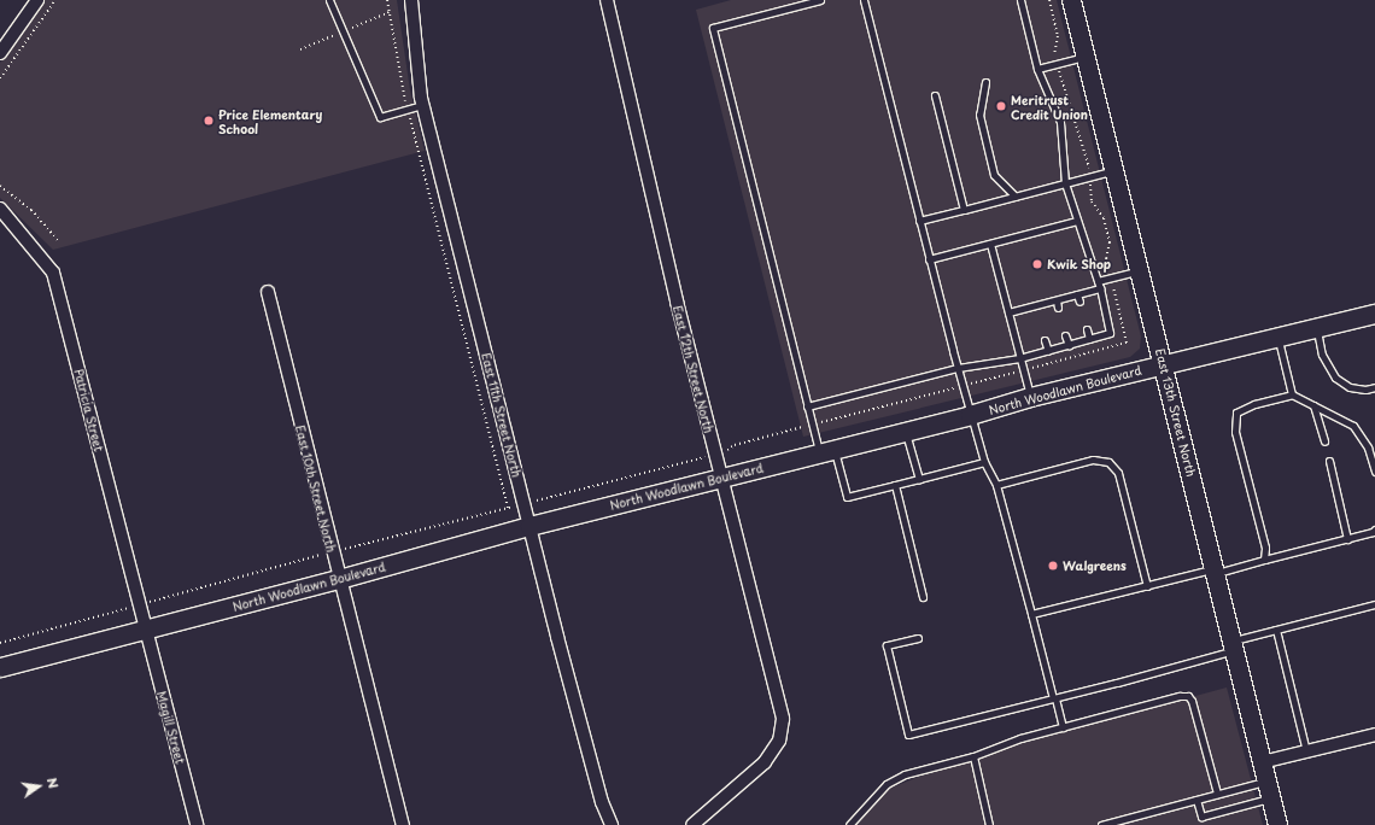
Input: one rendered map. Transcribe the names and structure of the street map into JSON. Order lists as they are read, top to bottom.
{
  "streets": {
    "main road": ["North Woodlawn Boulevard", "East 13th Street North"],
    "street": [
      "East 12th Street North",
      "Patricia Street",
      "East 11th Street North",
      "East 10th Street North",
      "Magill Street"
    ]
  },
  "crossings": [
    ["East 12th Street North", "North Woodlawn Boulevard"],
    ["North Woodlawn Boulevard", "Patricia Street"],
    ["North Woodlawn Boulevard", "East 13th Street North"],
    ["North Woodlawn Boulevard", "East 11th Street North"],
    ["North Woodlawn Boulevard", "East 10th Street North"],
    ["North Woodlawn Boulevard", "Magill Street"],
    ["Patricia Street", "Magill Street"]
  ],
  "places": [
    "Meritrust Credit Union",
    "Price Elementary School",
    "Kwik Shop",
    "Walgreens"
  ],
  "north": "right"
}
